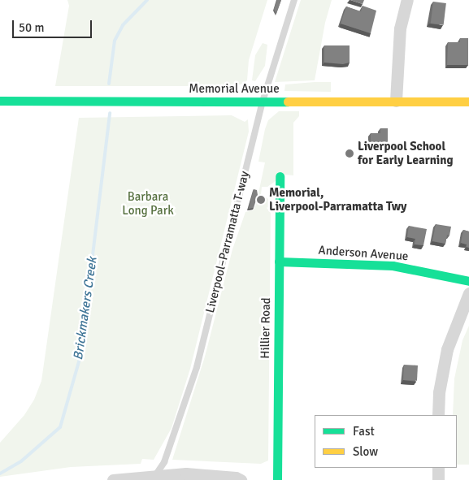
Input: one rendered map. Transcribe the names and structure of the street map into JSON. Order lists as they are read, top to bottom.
{
  "streets": {
    "street": ["Memorial Avenue", "Anderson Avenue", "Hillier Road"],
    "lane": ["Liverpool–Parramatta T-way"]
  },
  "crossings": [
    ["Memorial Avenue", "Liverpool–Parramatta T-way"],
    ["Anderson Avenue", "Hillier Road"]
  ],
  "water": ["Brickmakers Creek"],
  "parks": ["Barbara Long Park"],
  "places": ["Liverpool School for Early Learning", "Memorial, Liverpool-Parramatta Twy"],
  "legend": ["Fast", "Slow"],
  "scale_bar": "50 m"
}
